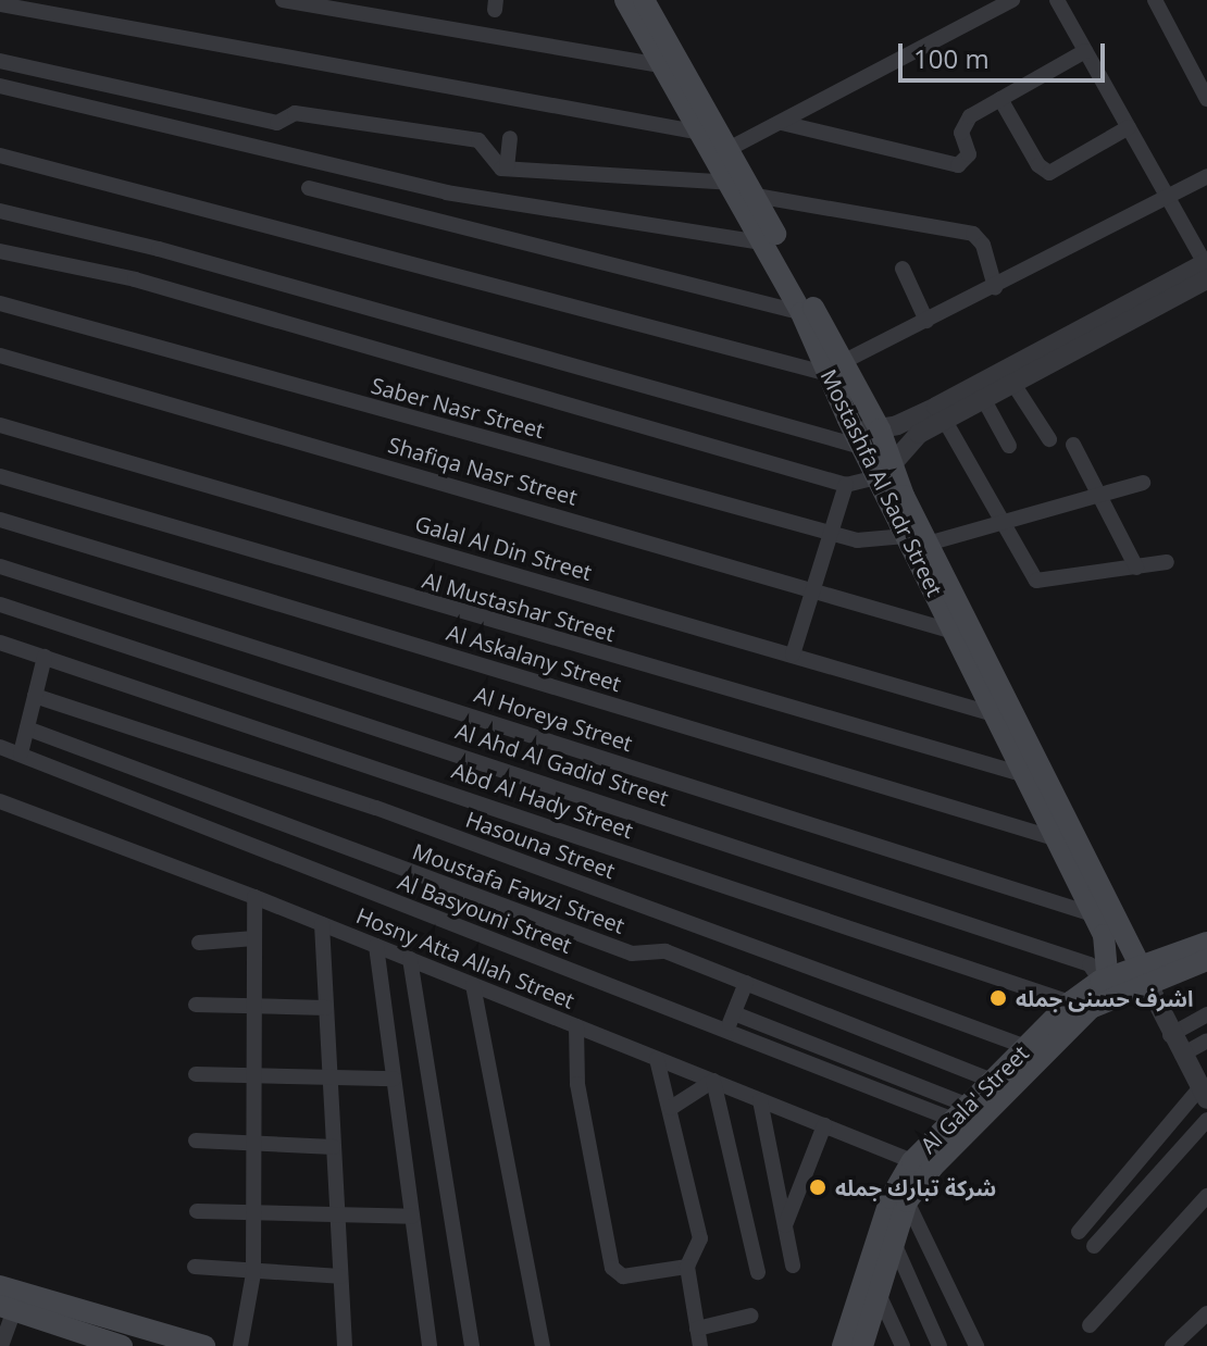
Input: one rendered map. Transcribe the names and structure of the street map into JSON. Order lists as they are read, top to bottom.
{
  "streets": {
    "main road": ["Mostashfa Al Sadr Street", "Al Gala' Street"],
    "street": [
      "Saber Nasr Street",
      "Shafiqa Nasr Street",
      "Galal Al Din Street",
      "Al Mustashar Street",
      "Al Askalany Street",
      "Al Horeya Street",
      "Al Ahd Al Gadid Street",
      "Abd Al Hady Street",
      "Hasouna Street",
      "Moustafa Fawzi Street",
      "Al Basyouni Street",
      "Hosny Atta Allah Street"
    ]
  },
  "crossings": [
    ["Saber Nasr Street", "Mostashfa Al Sadr Street"],
    ["Shafiqa Nasr Street", "Mostashfa Al Sadr Street"],
    ["Mostashfa Al Sadr Street", "Galal Al Din Street"],
    ["Mostashfa Al Sadr Street", "Al Mustashar Street"],
    ["Mostashfa Al Sadr Street", "Al Askalany Street"],
    ["Mostashfa Al Sadr Street", "Al Horeya Street"],
    ["Mostashfa Al Sadr Street", "Al Ahd Al Gadid Street"],
    ["Mostashfa Al Sadr Street", "Al Gala' Street"],
    ["Al Ahd Al Gadid Street", "Al Gala' Street"],
    ["Abd Al Hady Street", "Al Gala' Street"],
    ["Hasouna Street", "Al Gala' Street"],
    ["Moustafa Fawzi Street", "Al Gala' Street"],
    ["Al Basyouni Street", "Al Gala' Street"],
    ["Hosny Atta Allah Street", "Al Gala' Street"]
  ],
  "places": ["اشرف حسنى جمله", "شركة تبارك جمله"],
  "scale_bar": "100 m"
}
